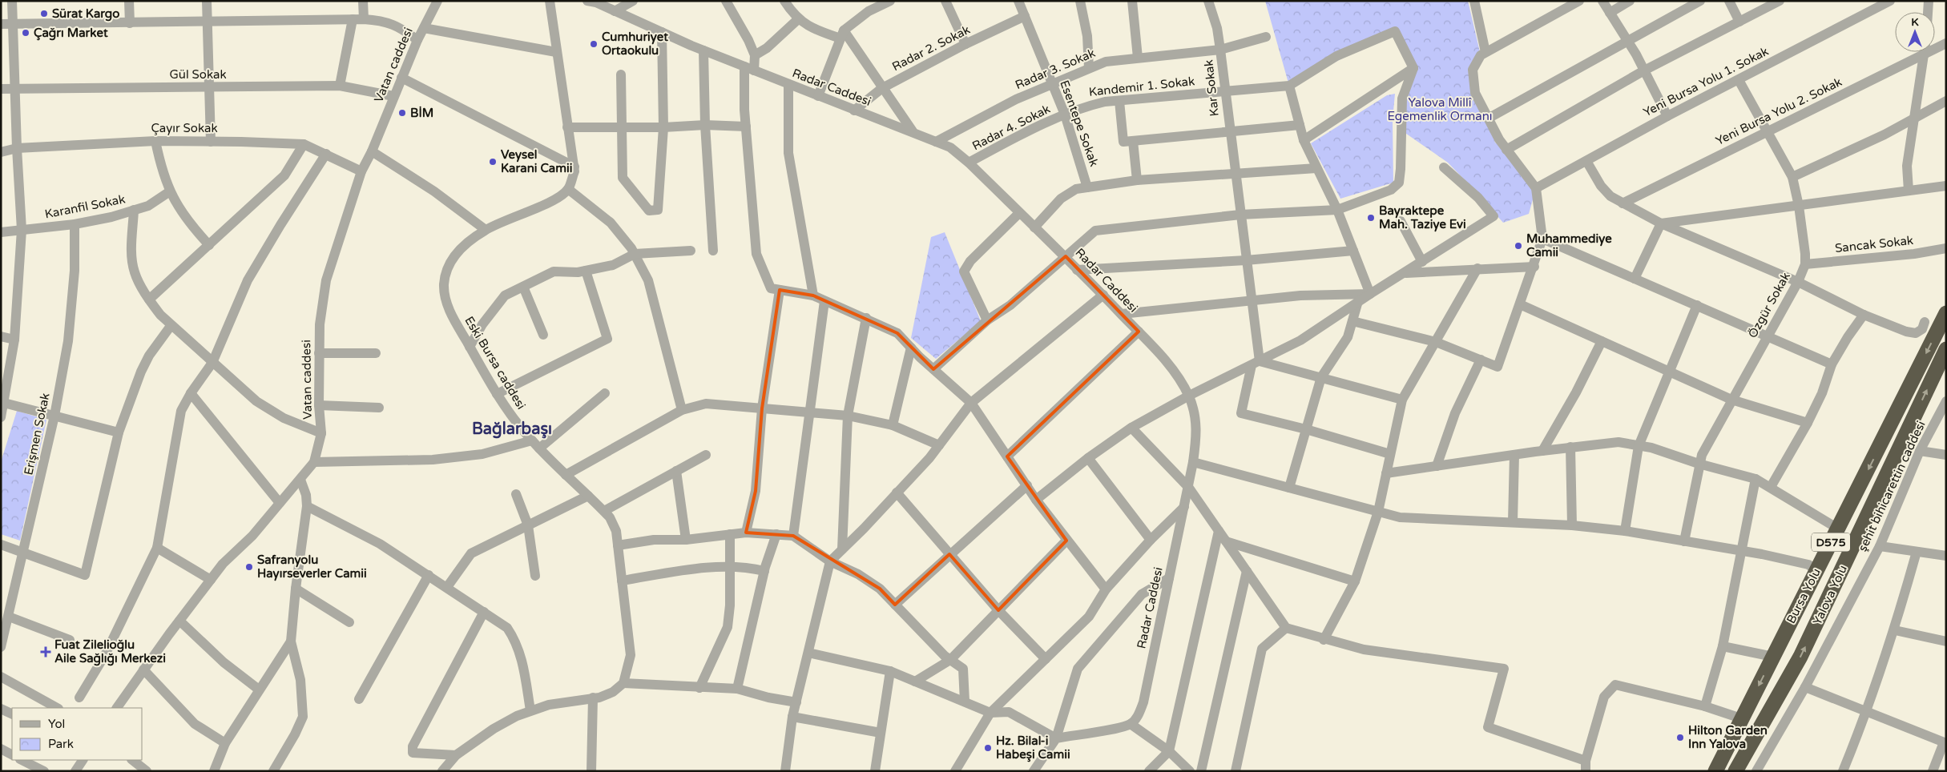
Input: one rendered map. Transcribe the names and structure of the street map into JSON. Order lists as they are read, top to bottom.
{
  "streets": {
    "highway": ["D575", "Yalova Yolu", "Bursa Yolu"],
    "street": [
      "Radar 2. Sokak",
      "Vatan caddesi",
      "Radar 3. Sokak",
      "Gül Sokak",
      "Yeni Bursa Yolu 1. Sokak",
      "Kandemir 1. Sokak",
      "Radar Caddesi",
      "Kar Sokak",
      "Yeni Bursa Yolu 2. Sokak",
      "Esentepe Sokak",
      "Radar 4. Sokak",
      "Çayır Sokak",
      "Karanfil Sokak",
      "Sancak Sokak",
      "Özgür Sokak",
      "Eski Bursa caddesi",
      "Erişmen Sokak",
      "şehit bihicarettin caddesi"
    ]
  },
  "crossings": [
    ["Radar 2. Sokak", "Radar Caddesi"],
    ["Radar 2. Sokak", "Esentepe Sokak"],
    ["Vatan caddesi", "Gül Sokak"],
    ["Vatan caddesi", "Çayır Sokak"],
    ["Radar 3. Sokak", "Radar Caddesi"],
    ["Radar 3. Sokak", "Kar Sokak"],
    ["Radar 3. Sokak", "Esentepe Sokak"],
    ["Yeni Bursa Yolu 1. Sokak", "Özgür Sokak"],
    ["Kandemir 1. Sokak", "Kar Sokak"],
    ["Kandemir 1. Sokak", "Esentepe Sokak"],
    ["Kandemir 1. Sokak", "Radar 4. Sokak"],
    ["Radar Caddesi", "Radar 4. Sokak"],
    ["Yeni Bursa Yolu 2. Sokak", "Özgür Sokak"],
    ["Esentepe Sokak", "Radar 4. Sokak"],
    ["Karanfil Sokak", "Erişmen Sokak"],
    ["Sancak Sokak", "Özgür Sokak"]
  ],
  "one_way": ["Yalova Yolu", "Bursa Yolu"],
  "districts": ["Bağlarbaşı"],
  "parks": ["Yalova Millî Egemenlik Ormanı"],
  "places": {
    "other": [
      "Sürat Kargo",
      "Çağrı Market",
      "Cumhuriyet Ortaokulu",
      "BİM",
      "Veysel Karani Camii",
      "Bayraktepe Mah. Taziye Evi",
      "Muhammediye Camii",
      "Safranyolu Hayırseverler Camii",
      "Hilton Garden Inn Yalova",
      "Hz. Bilal-i Habeşi Camii"
    ],
    "health": ["Fuat Zilelioğlu Aile Sağlığı Merkezi"]
  },
  "legend": ["Yol", "Park"],
  "north": "top"
}
